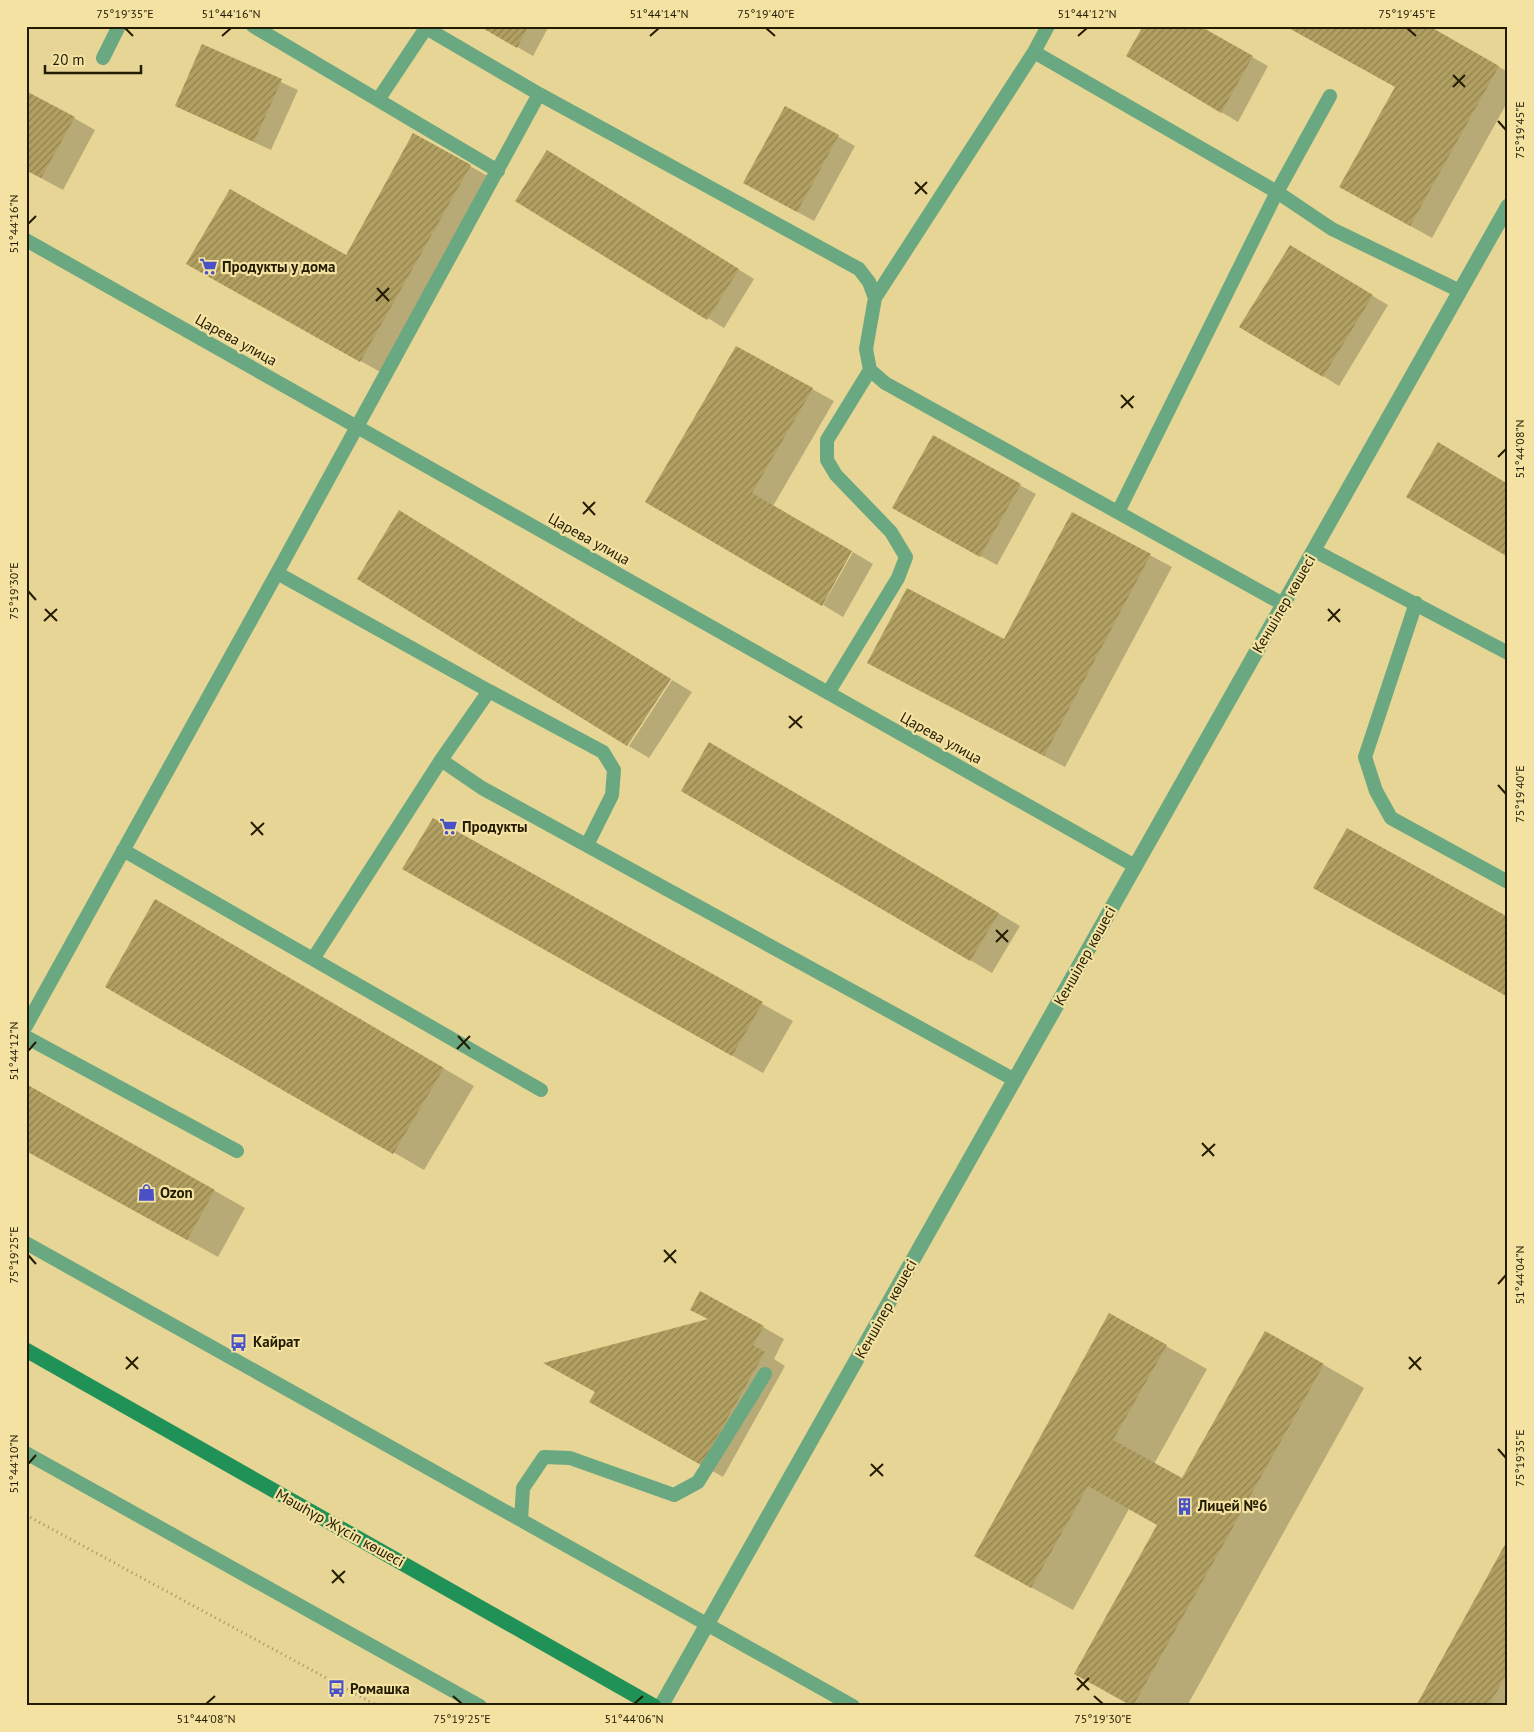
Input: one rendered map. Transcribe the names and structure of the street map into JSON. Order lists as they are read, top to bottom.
{
  "streets": {
    "main road": ["Мәшһүр Жүсіп көшесі"],
    "street": ["Кеншілер көшесі"],
    "lane": ["Царева улица"]
  },
  "crossings": [
    ["Царева улица", "Кеншілер көшесі"]
  ],
  "places": {
    "supermarket": ["Продукты у дома", "Продукты"],
    "shop": ["Ozon"],
    "bus stop": ["Кайрат", "Ромашка"],
    "building": ["Лицей №6"]
  },
  "scale_bar": "20 m",
  "coordinates": [
    "75°19'35\"E",
    "51°44'16\"N",
    "51°44'14\"N",
    "75°19'40\"E",
    "51°44'12\"N",
    "75°19'45\"E",
    "51°44'08\"N",
    "75°19'30\"E",
    "75°19'25\"E",
    "51°44'04\"N",
    "51°44'10\"N",
    "51°44'06\"N"
  ]
}
